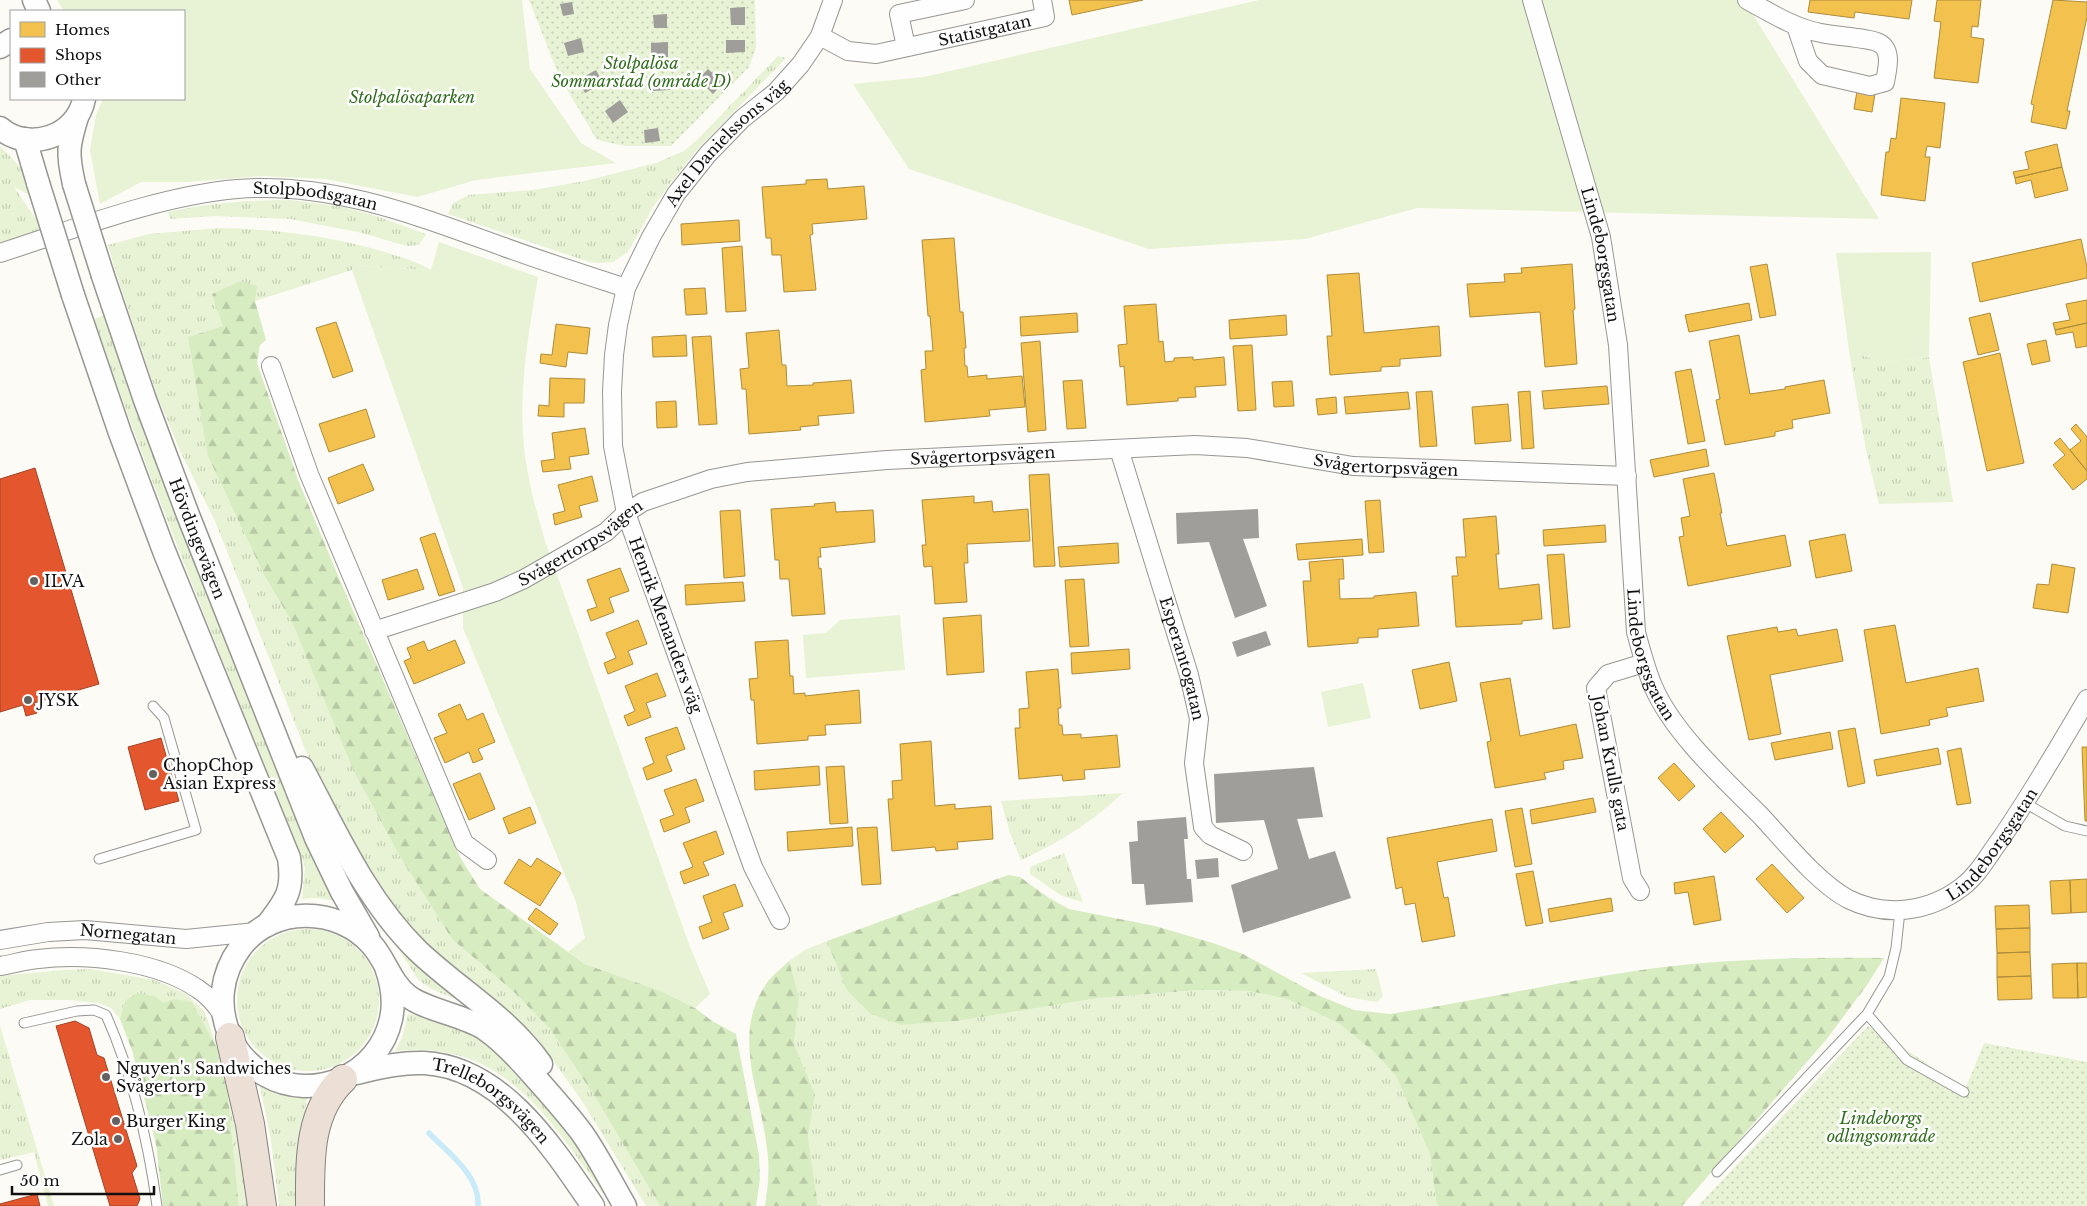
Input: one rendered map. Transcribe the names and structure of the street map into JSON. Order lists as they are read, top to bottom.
{
  "streets": {
    "street": [
      "Statistgatan",
      "Axel Danielssons väg",
      "Stolpbodsgatan",
      "Lindeborgsgatan",
      "Svågertorpsvägen",
      "Hövdingevägen",
      "Henrik Menanders väg",
      "Esperantogatan",
      "Johan Krulls gata",
      "Nornegatan",
      "Trelleborgsvägen"
    ]
  },
  "crossings": [
    ["Statistgatan", "Axel Danielssons väg"],
    ["Axel Danielssons väg", "Stolpbodsgatan"],
    ["Axel Danielssons väg", "Henrik Menanders väg"],
    ["Stolpbodsgatan", "Henrik Menanders väg"],
    ["Lindeborgsgatan", "Svågertorpsvägen"],
    ["Lindeborgsgatan", "Johan Krulls gata"],
    ["Svågertorpsvägen", "Henrik Menanders väg"],
    ["Svågertorpsvägen", "Esperantogatan"],
    ["Hövdingevägen", "Nornegatan"],
    ["Hövdingevägen", "Trelleborgsvägen"],
    ["Nornegatan", "Trelleborgsvägen"]
  ],
  "parks": ["Stolpalösa Sommarstad (område D)", "Stolpalösaparken", "Lindeborgs odlingsområde"],
  "places": [
    "ILVA",
    "JYSK",
    "ChopChop Asian Express",
    "Nguyen's Sandwiches Svågertorp",
    "Burger King",
    "Zola"
  ],
  "legend": ["Homes", "Shops", "Other"],
  "scale_bar": "50 m"
}
